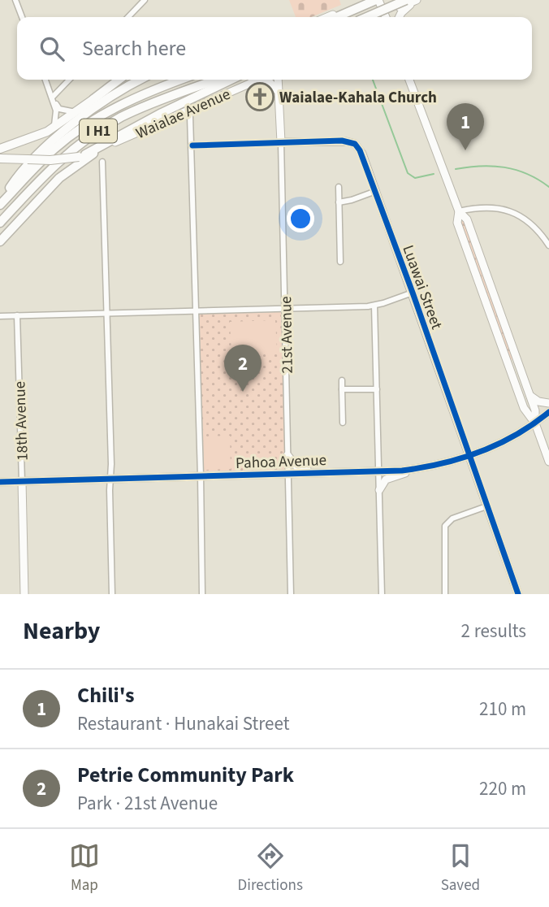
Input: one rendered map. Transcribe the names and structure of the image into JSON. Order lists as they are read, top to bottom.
{
  "streets": {
    "highway": ["I H1"],
    "main road": ["Waialae Avenue"],
    "street": [
      "Luawai Street",
      "21st Avenue",
      "18th Avenue",
      "Pahoa Avenue"
    ]
  },
  "crossings": [
    ["Luawai Street", "21st Avenue"],
    ["Luawai Street", "Pahoa Avenue"],
    ["21st Avenue", "Pahoa Avenue"],
    ["18th Avenue", "Pahoa Avenue"]
  ],
  "places": {
    "church": ["Waialae-Kahala Church"]
  },
  "page": {
    "search": "Search here",
    "pins": ["1", "2"],
    "heading": ["Nearby", "2 results"],
    "list": [
      {
        "mark": "1",
        "name": "Chili's",
        "note": "Restaurant · Hunakai Street",
        "value": "210 m"
      },
      {
        "mark": "2",
        "name": "Petrie Community Park",
        "note": "Park · 21st Avenue",
        "value": "220 m"
      }
    ],
    "nav": ["Map", "Directions", "Saved"]
  }
}
